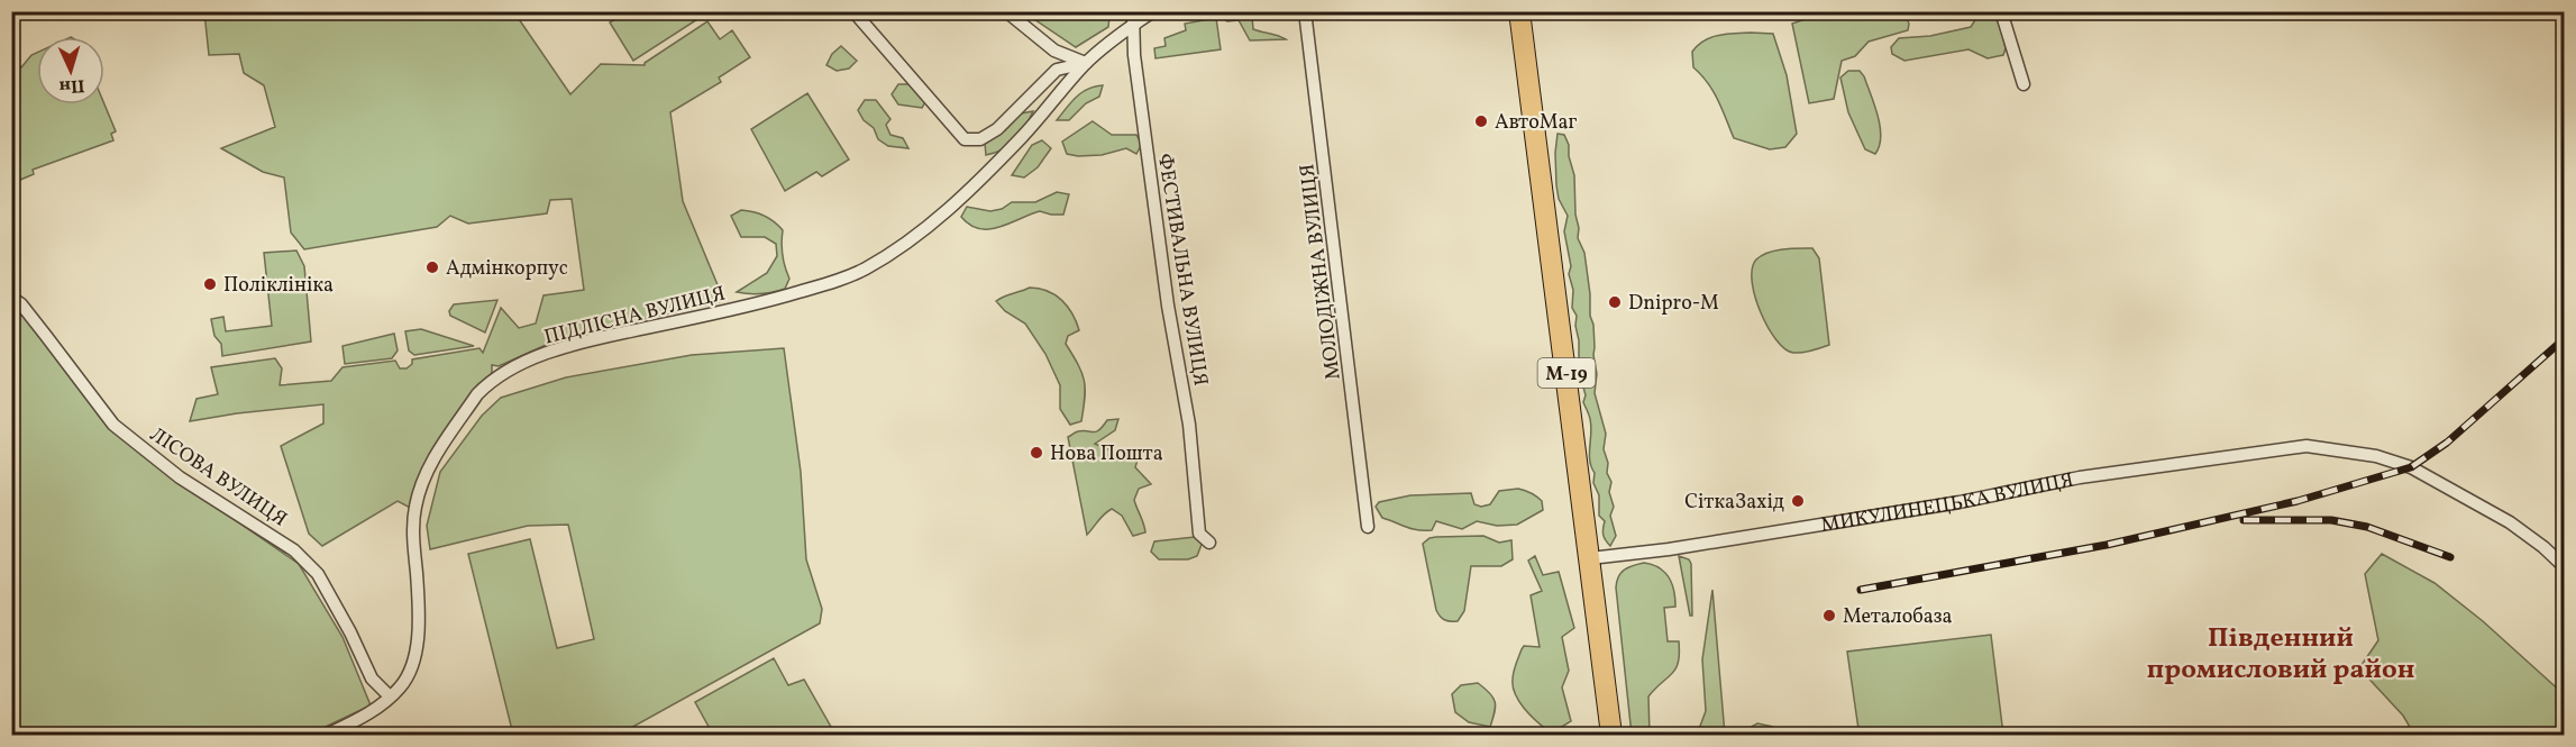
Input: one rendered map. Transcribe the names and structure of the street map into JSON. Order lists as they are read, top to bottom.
{
  "streets": {
    "highway": ["М-19"],
    "street": [
      "ФЕСТИВАЛЬНА ВУЛИЦЯ",
      "МОЛОДІЖНА ВУЛИЦЯ",
      "ПІДЛІСНА ВУЛИЦЯ",
      "ЛІСОВА ВУЛИЦЯ",
      "МИКУЛИНЕЦЬКА ВУЛИЦЯ"
    ]
  },
  "crossings": [
    ["ФЕСТИВАЛЬНА ВУЛИЦЯ", "ПІДЛІСНА ВУЛИЦЯ"],
    ["ПІДЛІСНА ВУЛИЦЯ", "ЛІСОВА ВУЛИЦЯ"],
    ["М-19", "МИКУЛИНЕЦЬКА ВУЛИЦЯ"]
  ],
  "districts": ["Південний промисловий район"],
  "places": [
    "АвтоМаг",
    "Адмінкорпус",
    "Поліклініка",
    "Dnipro-M",
    "Нова Пошта",
    "СіткаЗахід",
    "Металобаза"
  ],
  "north": "bottom"
}
